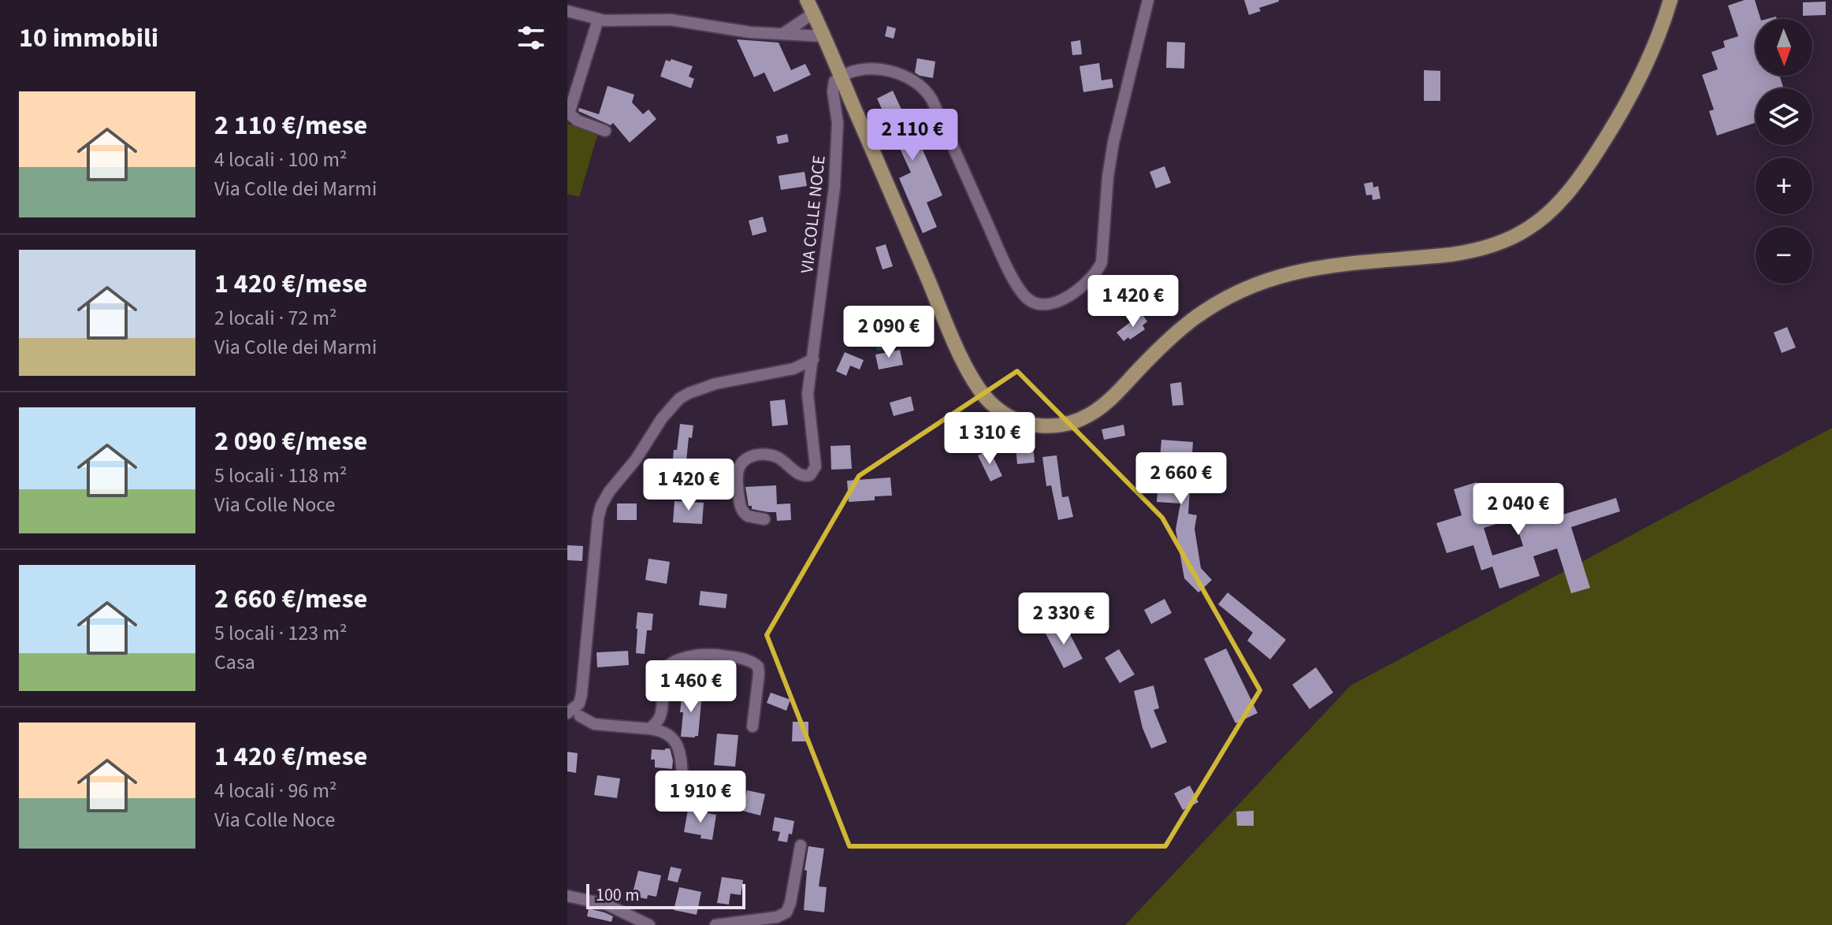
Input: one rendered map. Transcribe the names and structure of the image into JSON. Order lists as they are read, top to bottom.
{
  "streets": {
    "street": ["VIA COLLE NOCE"]
  },
  "scale_bar": "100 m",
  "north": "bottom",
  "page": {
    "heading": "10 immobili",
    "map_buttons": ["+", "−"],
    "list": [
      {
        "name": "2 110 €/mese",
        "note": "4 locali · 100 m² · Via Colle dei Marmi"
      },
      {
        "name": "1 420 €/mese",
        "note": "2 locali · 72 m² · Via Colle dei Marmi"
      },
      {
        "name": "2 090 €/mese",
        "note": "5 locali · 118 m² · Via Colle Noce"
      },
      {
        "name": "2 660 €/mese",
        "note": "5 locali · 123 m² · Casa"
      },
      {
        "name": "1 420 €/mese",
        "note": "4 locali · 96 m² · Via Colle Noce"
      }
    ],
    "price": [
      "2 110 €",
      "1 420 €",
      "2 090 €",
      "1 310 €",
      "2 660 €",
      "1 420 €",
      "2 040 €",
      "2 330 €",
      "1 460 €",
      "1 910 €"
    ],
    "scale": "100 m"
  }
}
